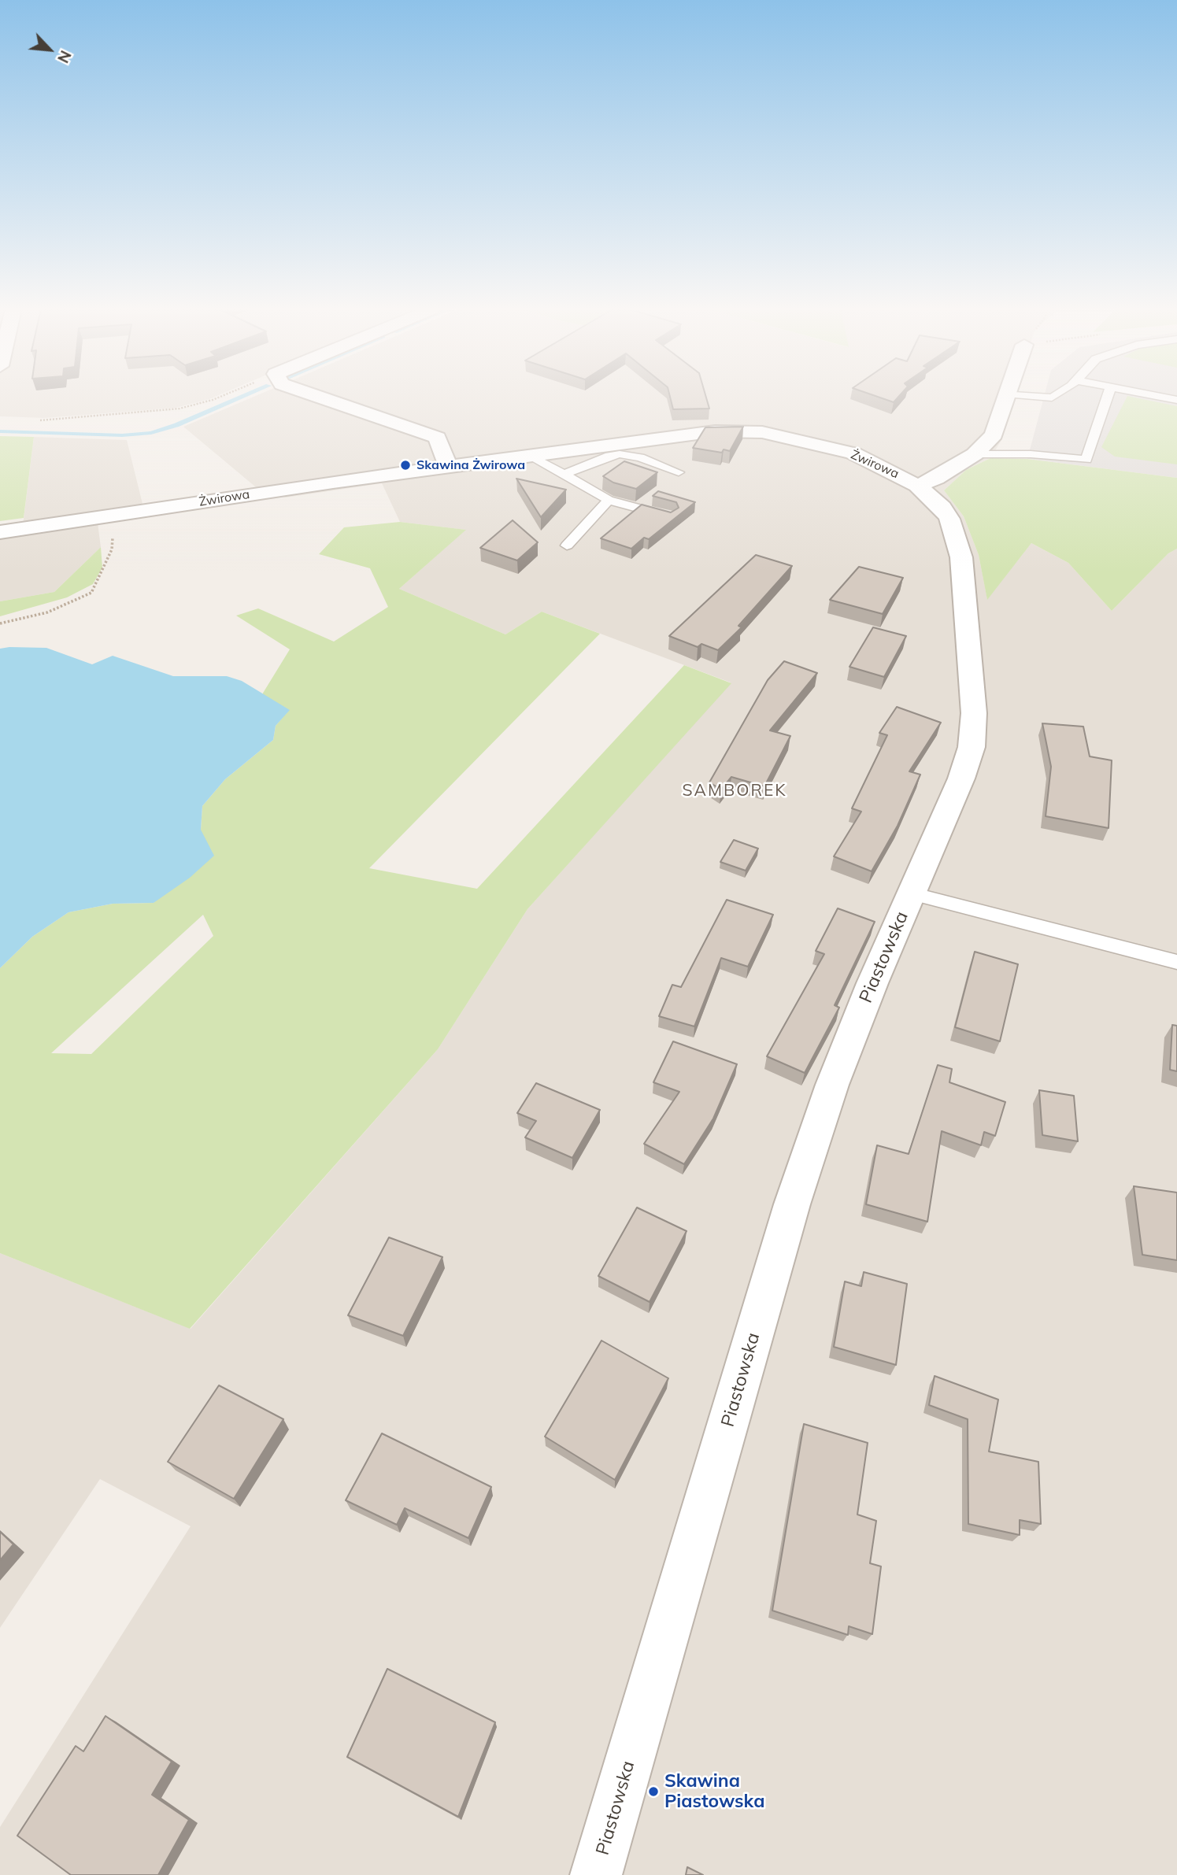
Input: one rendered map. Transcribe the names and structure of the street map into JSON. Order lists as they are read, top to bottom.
{
  "streets": {
    "street": ["Żwirowa", "Piastowska"]
  },
  "crossings": [
    ["Żwirowa", "Piastowska"]
  ],
  "districts": ["SAMBOREK"],
  "places": ["Skawina Żwirowa", "Skawina Piastowska"],
  "north": "bottom right"
}
